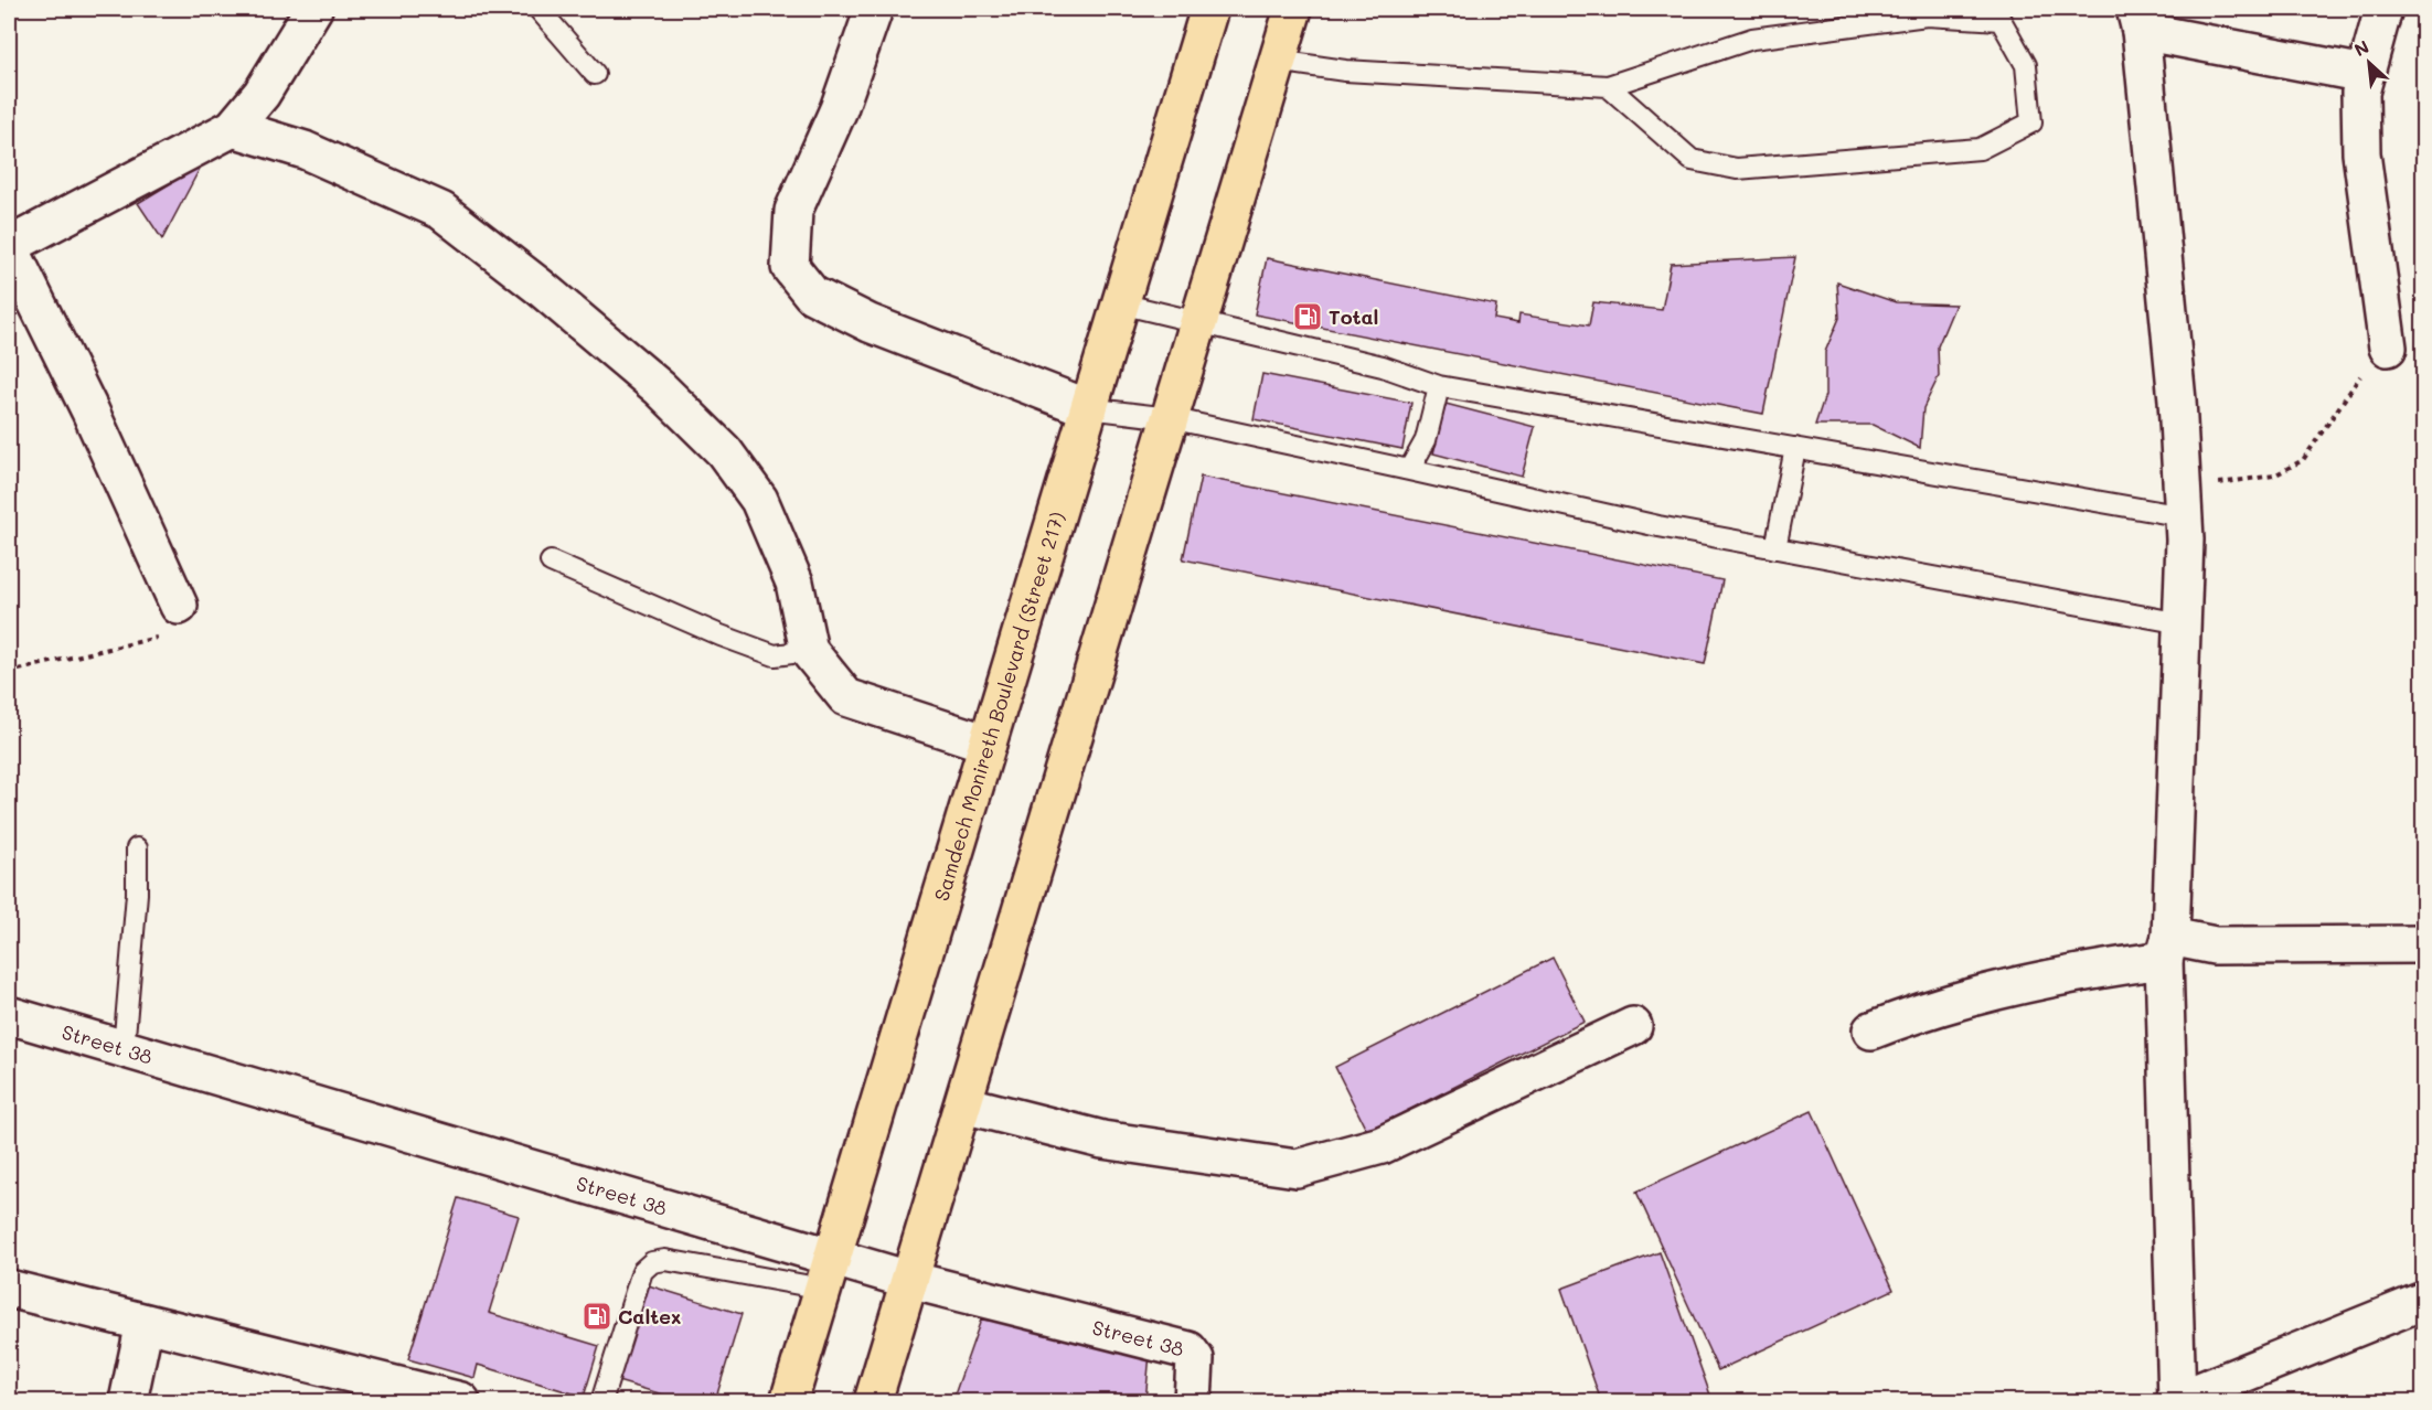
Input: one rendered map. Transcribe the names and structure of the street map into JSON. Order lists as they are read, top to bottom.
{
  "streets": {
    "main road": ["Samdech Monireth Boulevard (Street 217)"],
    "street": ["Street 38"]
  },
  "crossings": [
    ["Samdech Monireth Boulevard (Street 217)", "Street 38"]
  ],
  "places": {
    "fuel station": ["Total", "Caltex"]
  },
  "north": "top left"
}
